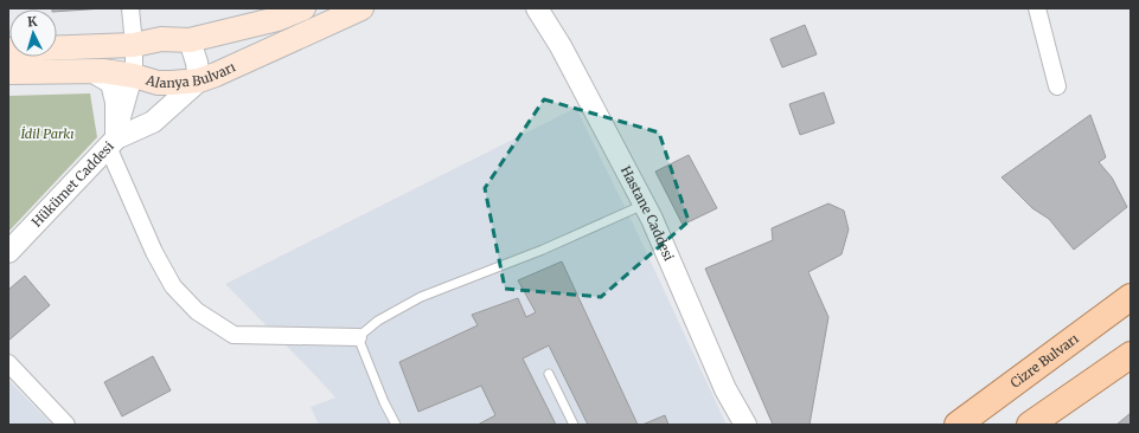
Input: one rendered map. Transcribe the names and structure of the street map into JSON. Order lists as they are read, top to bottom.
{
  "streets": {
    "main road": ["Alanya Bulvarı", "Cizre Bulvarı"],
    "street": ["Hükümet Caddesi", "Hastane Caddesi"]
  },
  "crossings": [
    ["Alanya Bulvarı", "Hükümet Caddesi"]
  ],
  "parks": ["İdil Parkı"],
  "north": "top"
}
